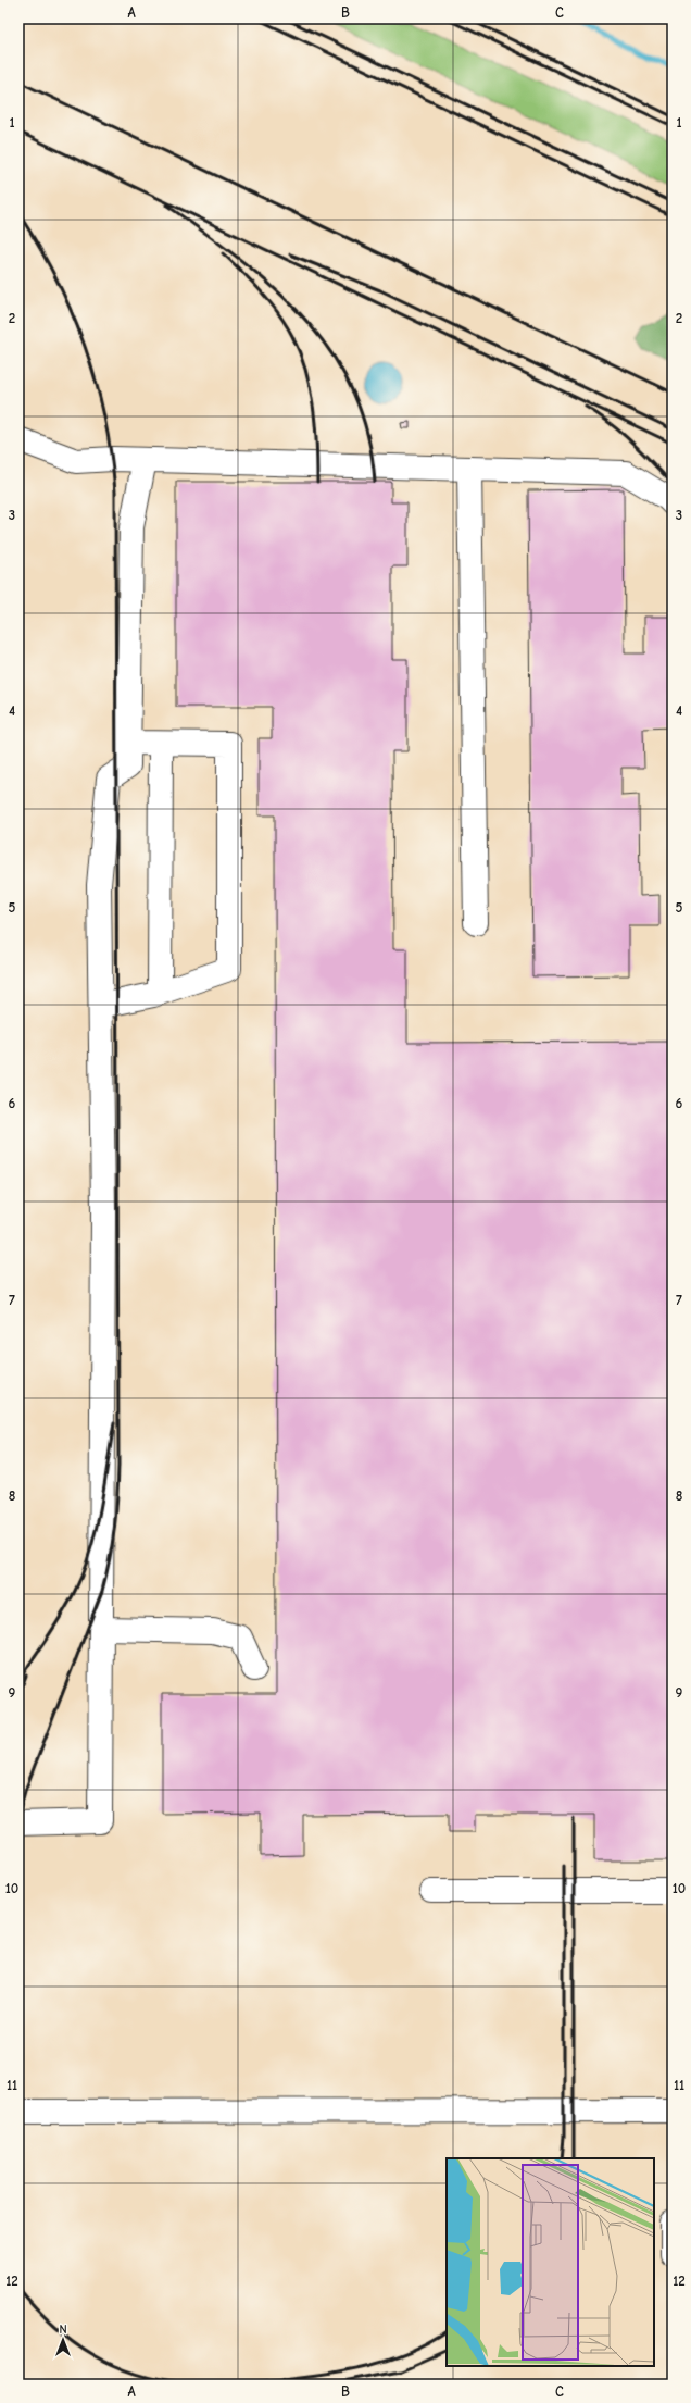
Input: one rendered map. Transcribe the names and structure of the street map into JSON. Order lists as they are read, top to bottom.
{
  "north": "top",
  "grid": {
    "columns": ["A", "B", "C"],
    "rows": [
      "1",
      "2",
      "3",
      "4",
      "5",
      "6",
      "7",
      "8",
      "9",
      "10",
      "11",
      "12"
    ]
  }
}
